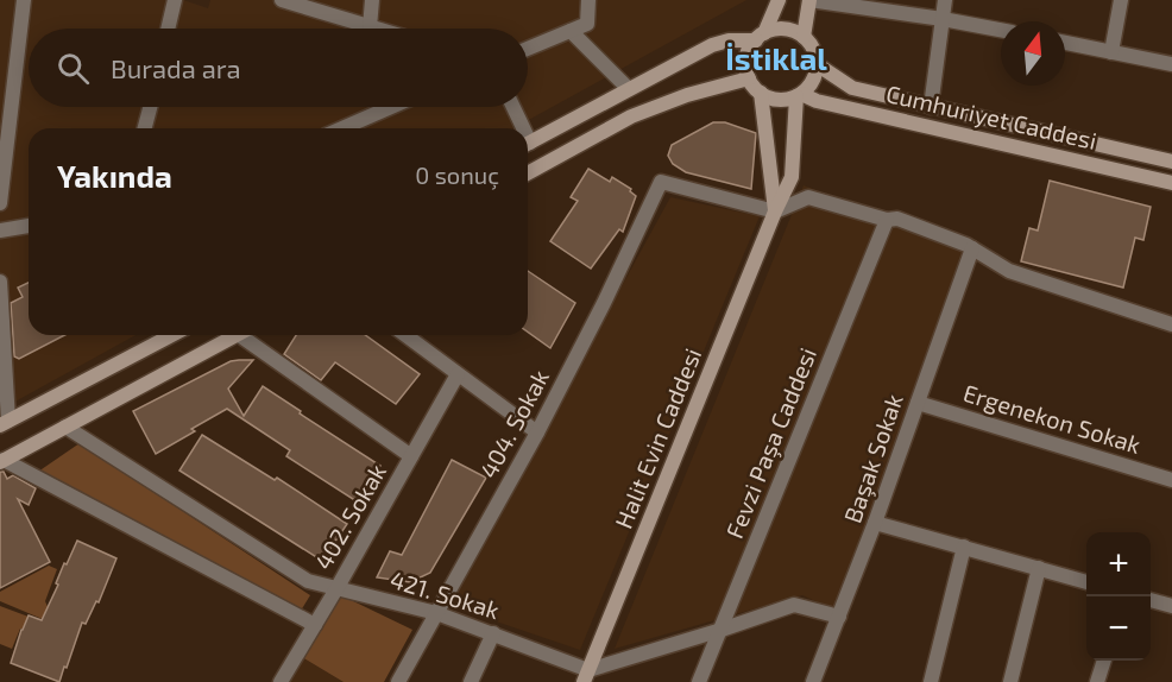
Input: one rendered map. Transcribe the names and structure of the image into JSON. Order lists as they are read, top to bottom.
{
  "streets": {
    "main road": ["Cumhuriyet Caddesi", "Halit Evin Caddesi"],
    "street": [
      "Ergenekon Sokak",
      "404. Sokak",
      "Fevzi Paşa Caddesi",
      "Başak Sokak",
      "402. Sokak",
      "421. Sokak"
    ]
  },
  "crossings": [
    ["Cumhuriyet Caddesi", "Halit Evin Caddesi"],
    ["Ergenekon Sokak", "Başak Sokak"],
    ["404. Sokak", "Halit Evin Caddesi"],
    ["404. Sokak", "421. Sokak"],
    ["Halit Evin Caddesi", "421. Sokak"],
    ["402. Sokak", "421. Sokak"]
  ],
  "districts": ["İstiklal"],
  "north": "top",
  "page": {
    "search": "Burada ara",
    "heading": ["Yakında", "0 sonuç"],
    "map_buttons": ["+", "−"]
  }
}
